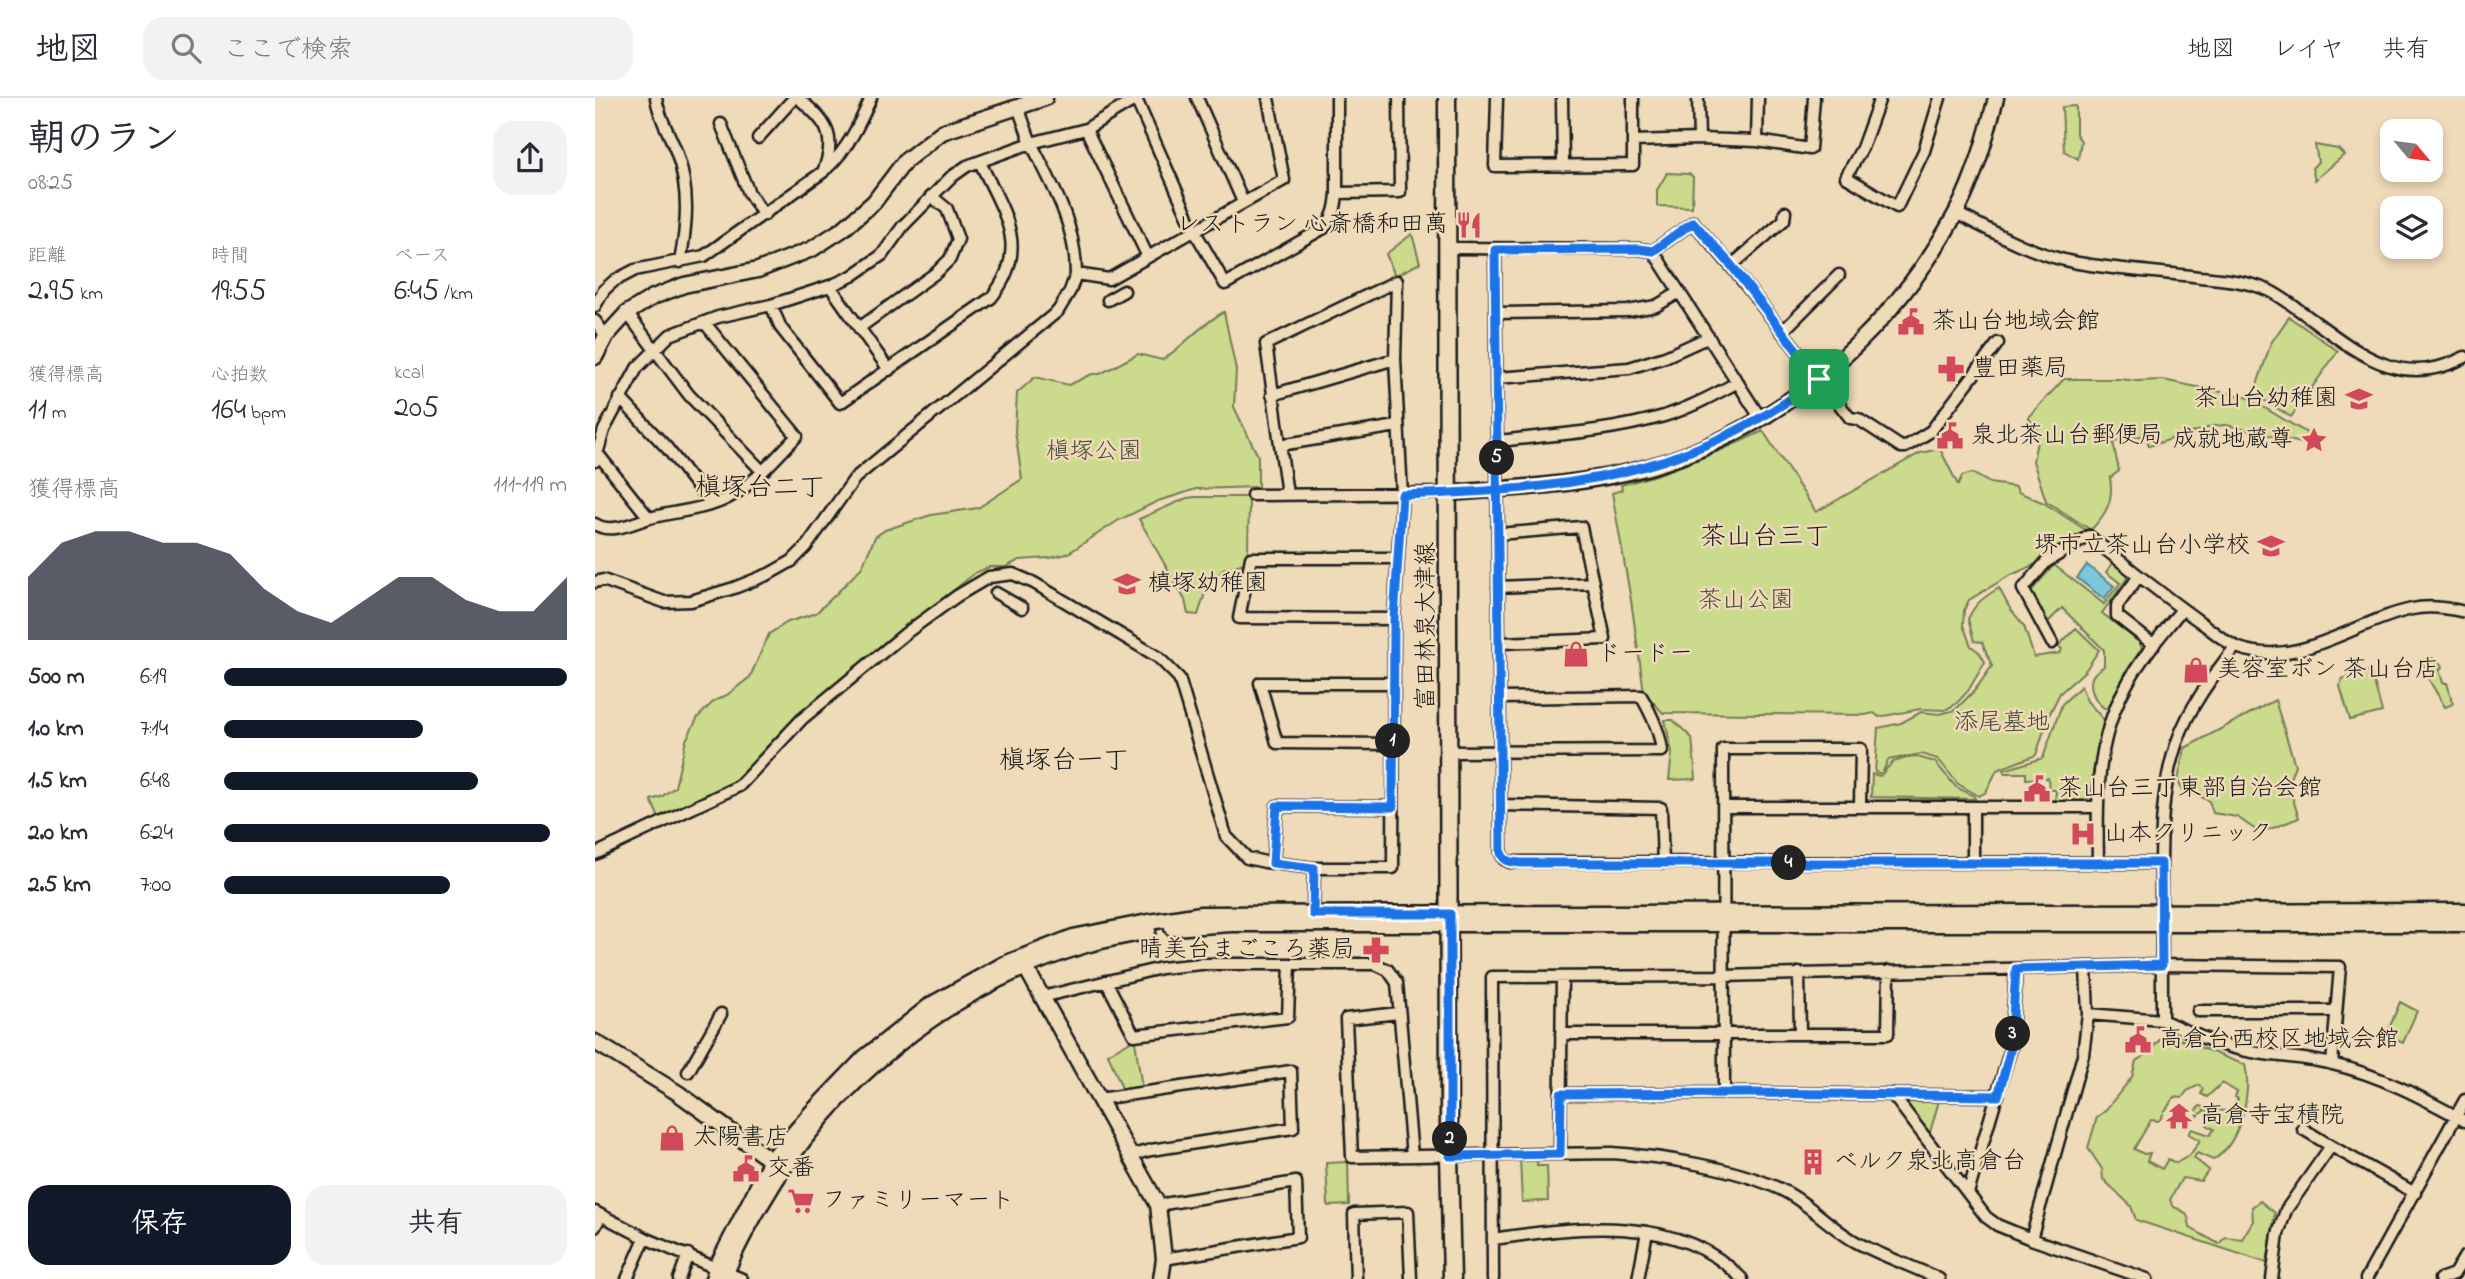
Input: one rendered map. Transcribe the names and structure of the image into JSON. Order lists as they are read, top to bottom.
{
  "streets": {
    "main road": ["富田林泉大津線"]
  },
  "districts": ["槇塚台二丁", "茶山台三丁", "槇塚台一丁"],
  "parks": ["槇塚公園", "茶山公園", "添尾墓地"],
  "places": {
    "restaurant": ["レストラン 心斎橋和田萬"],
    "public building": [
      "茶山台地域会館",
      "泉北茶山台郵便局",
      "茶山台三丁東部自治会館",
      "高倉台西校区地域会館",
      "交番"
    ],
    "pharmacy": ["豊田薬局", "晴美台まごころ薬局"],
    "school or university": ["茶山台幼稚園", "堺市立茶山台小学校", "槙塚幼稚園"],
    "place": ["成就地蔵尊"],
    "shop": ["ドードー", "美容室ボン 茶山台店", "太陽書店"],
    "hospital": ["山本クリニック"],
    "temple": ["高倉寺宝積院"],
    "building": ["ベルク泉北高倉台"],
    "supermarket": ["ファミリーマート"]
  },
  "north": "bottom right",
  "page": {
    "header": "地図",
    "search": "ここで検索",
    "nav": ["地図", "レイヤ", "共有"],
    "heading": ["朝のラン", "08:25"],
    "stats": [
      ["距離", "2.95 km"],
      ["時間", "19:55"],
      ["ペース", "6:45 /km"],
      ["獲得標高", "11 m"],
      ["心拍数", "164 bpm"],
      ["kcal", "205"]
    ],
    "pins": [
      "5",
      "1",
      "4",
      "3",
      "2"
    ],
    "chart": ["獲得標高", "111–119 m"],
    "list": [
      {
        "name": "500 m",
        "note": "6:19"
      },
      {
        "name": "1.0 km",
        "note": "7:14"
      },
      {
        "name": "1.5 km",
        "note": "6:48"
      },
      {
        "name": "2.0 km",
        "note": "6:24"
      },
      {
        "name": "2.5 km",
        "note": "7:00"
      }
    ],
    "buttons": ["保存", "共有"]
  }
}
